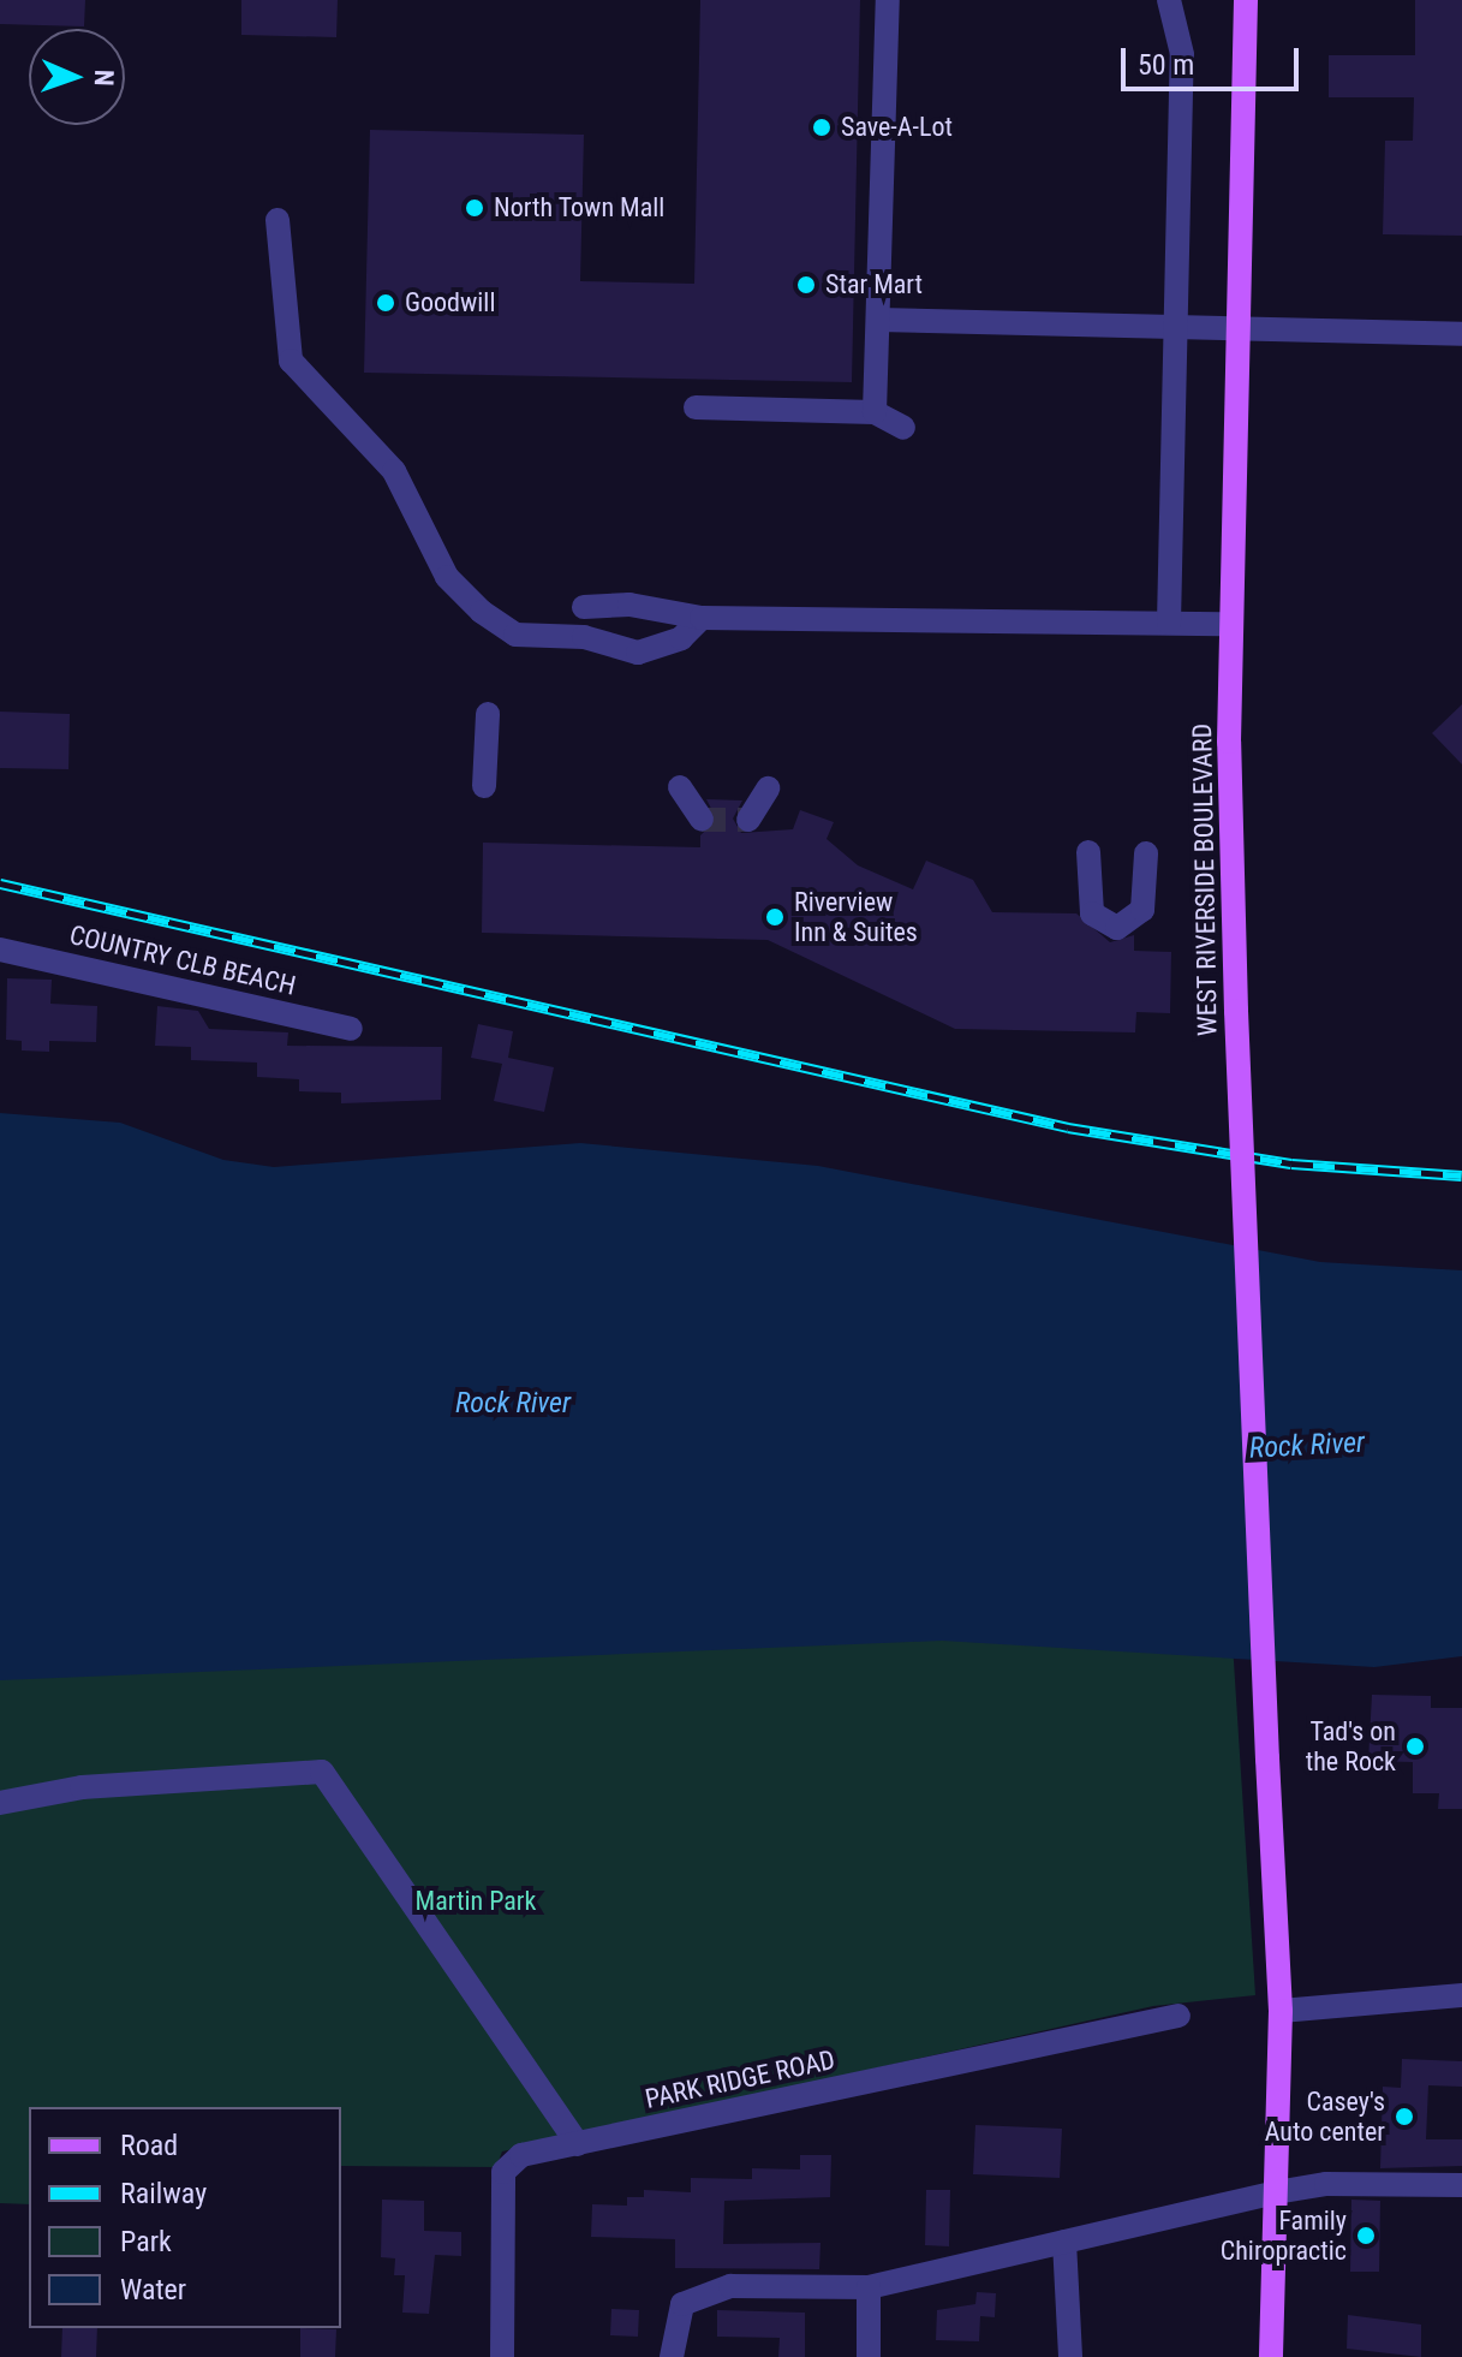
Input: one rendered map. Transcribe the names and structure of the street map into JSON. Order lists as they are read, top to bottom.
{
  "streets": {
    "main road": ["WEST RIVERSIDE BOULEVARD"],
    "street": ["COUNTRY CLB BEACH", "PARK RIDGE ROAD"]
  },
  "water": ["Rock River"],
  "parks": ["Martin Park"],
  "places": [
    "Save-A-Lot",
    "North Town Mall",
    "Star Mart",
    "Goodwill",
    "Riverview Inn & Suites",
    "Tad's on the Rock",
    "Casey's Auto center",
    "Family Chiropractic"
  ],
  "legend": [
    "Road",
    "Railway",
    "Park",
    "Water"
  ],
  "scale_bar": "50 m",
  "north": "right"
}
